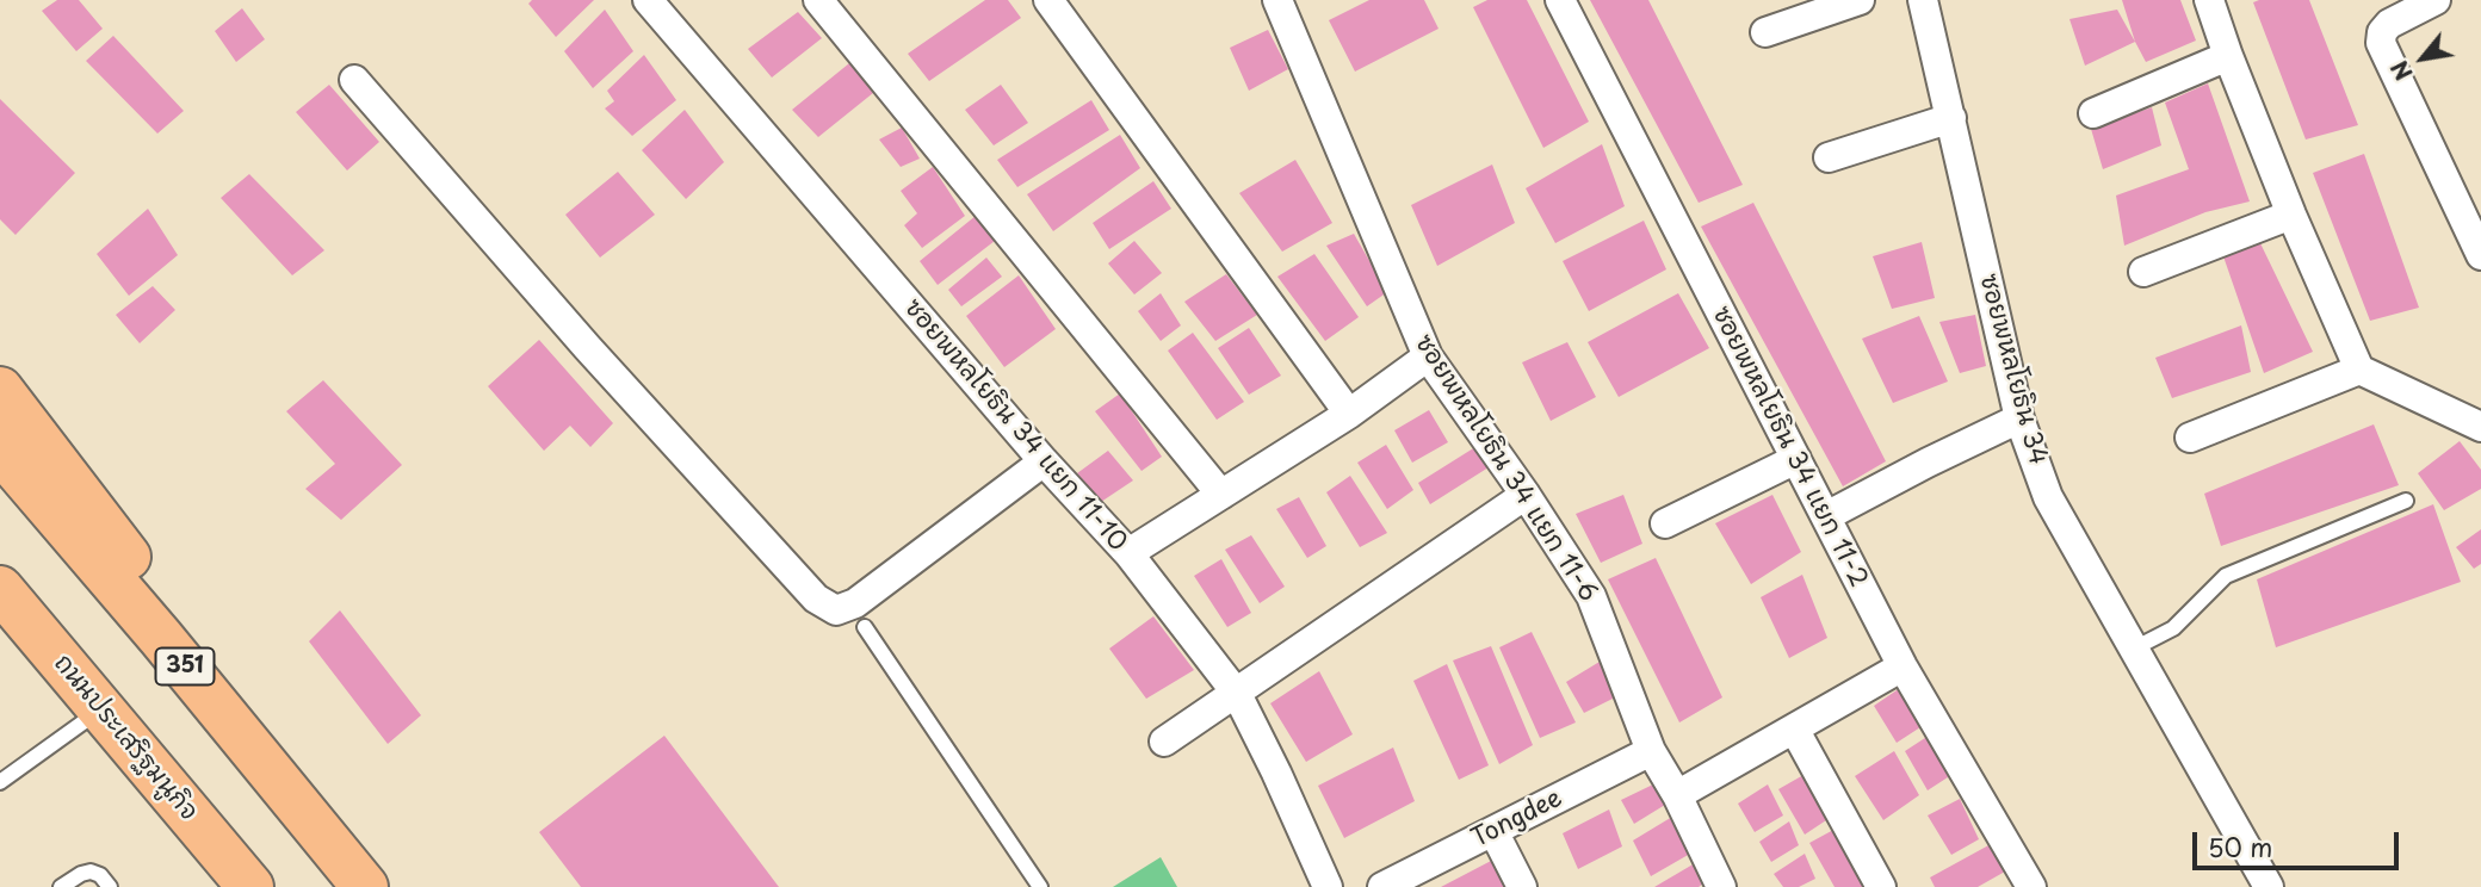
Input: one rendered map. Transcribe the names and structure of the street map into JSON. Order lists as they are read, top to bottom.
{
  "streets": {
    "main road": ["351", "ถนนประเสริฐมนูกิจ"],
    "street": [
      "ซอยพหลโยธิน 34",
      "ซอยพหลโยธิน 34 แยก 11-10",
      "ซอยพหลโยธิน 34 แยก 11-2",
      "ซอยพหลโยธิน 34 แยก 11-6",
      "Tongdee"
    ]
  },
  "crossings": [
    ["ซอยพหลโยธิน 34 แยก 11-6", "Tongdee"]
  ],
  "scale_bar": "50 m",
  "north": "bottom left"
}
